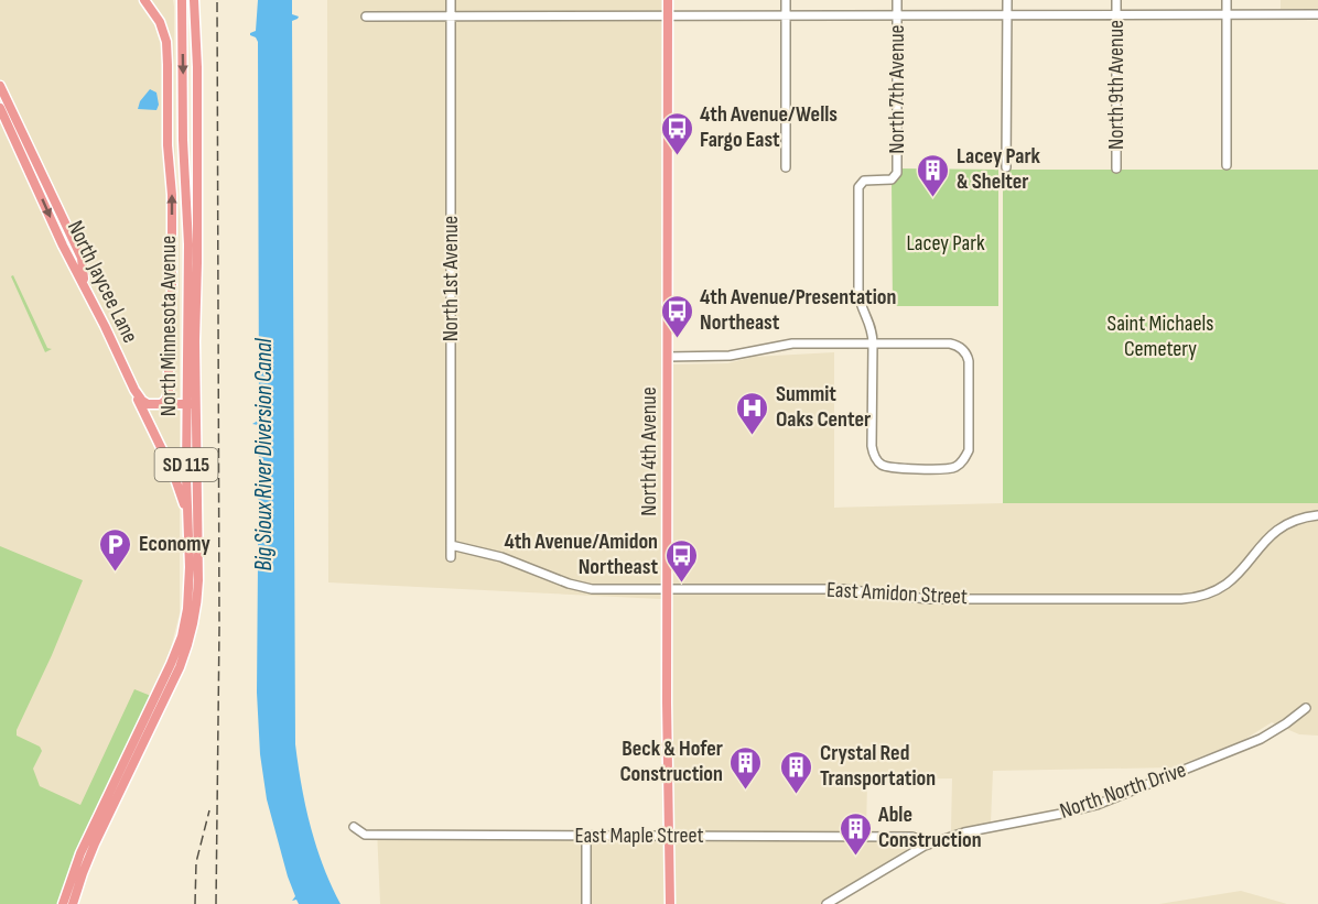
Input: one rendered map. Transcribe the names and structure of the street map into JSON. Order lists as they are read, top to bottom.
{
  "streets": {
    "main road": [
      "North Jaycee Lane",
      "North Minnesota Avenue",
      "North 4th Avenue",
      "SD 115"
    ],
    "street": [
      "North 9th Avenue",
      "North 7th Avenue",
      "North 1st Avenue",
      "East Amidon Street",
      "North North Drive",
      "East Maple Street"
    ]
  },
  "crossings": [
    ["North 1st Avenue", "East Amidon Street"],
    ["North Jaycee Lane", "North Minnesota Avenue"],
    ["North 4th Avenue", "East Amidon Street"],
    ["North 4th Avenue", "East Maple Street"],
    ["North North Drive", "East Maple Street"]
  ],
  "water": ["Big Sioux River Diversion Canal"],
  "parks": ["Lacey Park", "Saint Michaels Cemetery"],
  "places": {
    "bus stop": ["4th Avenue/Wells Fargo East", "4th Avenue/Presentation Northeast", "4th Avenue/Amidon Northeast"],
    "building": [
      "Lacey Park & Shelter",
      "Beck & Hofer Construction",
      "Crystal Red Transportation",
      "Able Construction"
    ],
    "hospital": ["Summit Oaks Center"],
    "parking": ["Economy"]
  }
}
